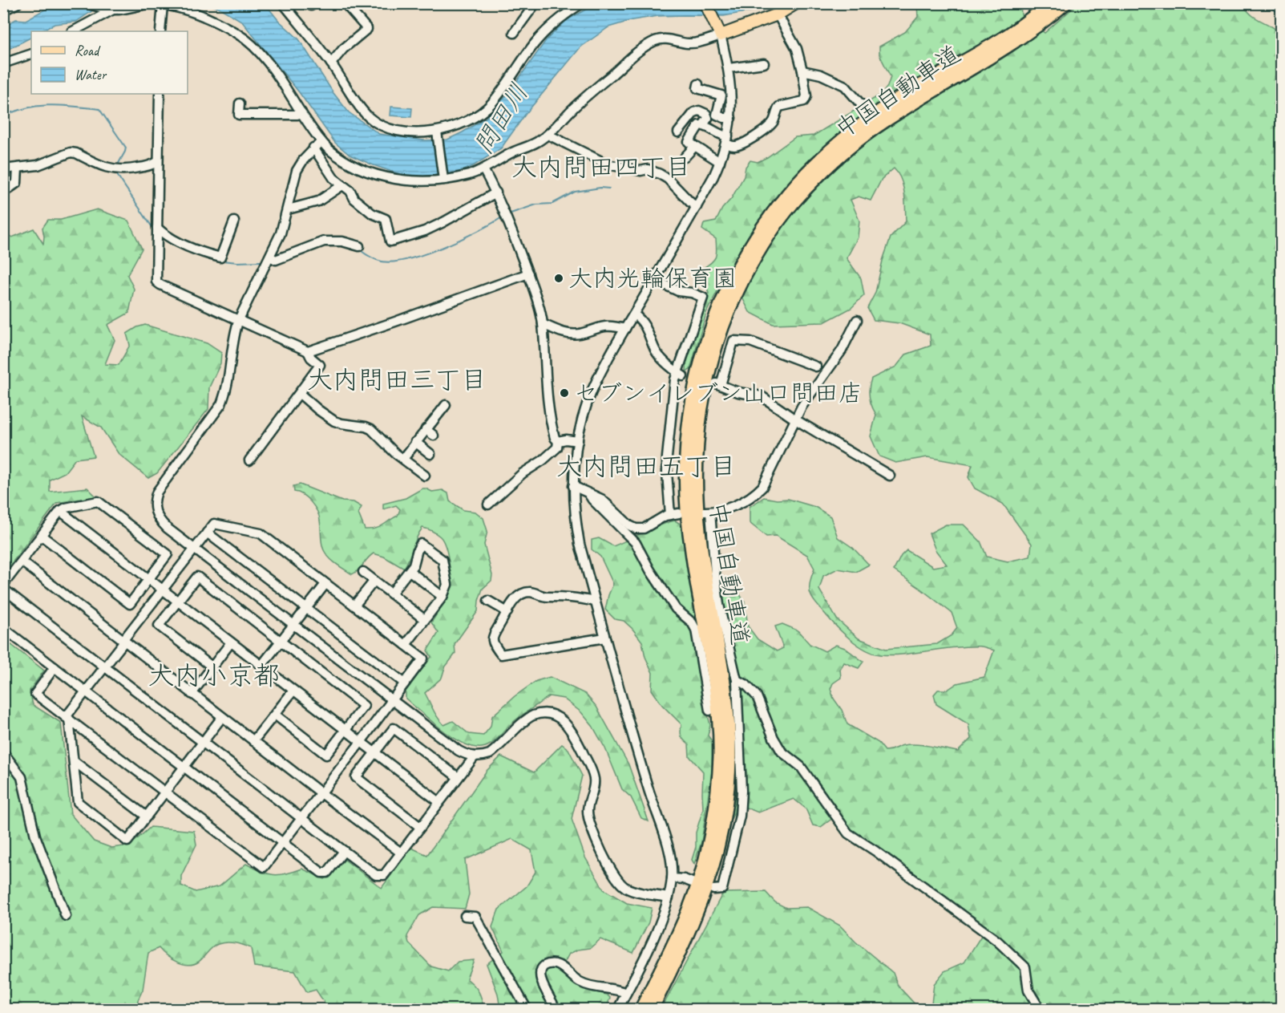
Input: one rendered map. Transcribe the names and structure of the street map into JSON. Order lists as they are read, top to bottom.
{
  "streets": {
    "highway": ["中国自動車道"]
  },
  "districts": [
    "大内問田四丁目",
    "大内問田三丁目",
    "大内問田五丁目",
    "大内小京都"
  ],
  "water": ["問田川"],
  "places": ["大内光輪保育園", "セブンイレブン山口問田店"],
  "legend": ["Road", "Water"]
}
